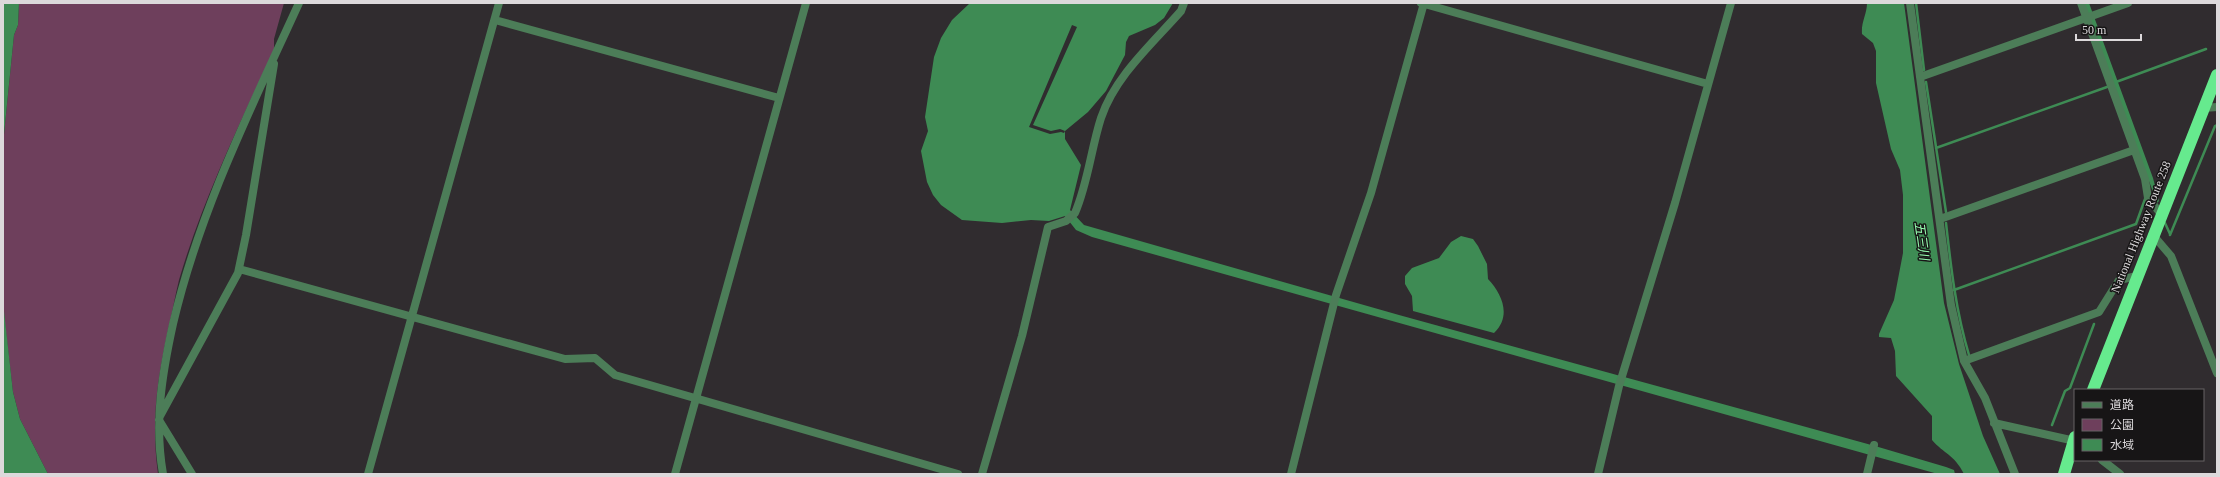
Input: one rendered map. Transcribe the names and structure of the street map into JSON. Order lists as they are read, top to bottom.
{
  "streets": {
    "highway": ["National Highway Route 258"]
  },
  "water": ["五三川"],
  "legend": ["道路", "公園", "水域"],
  "scale_bar": "50 m"
}
